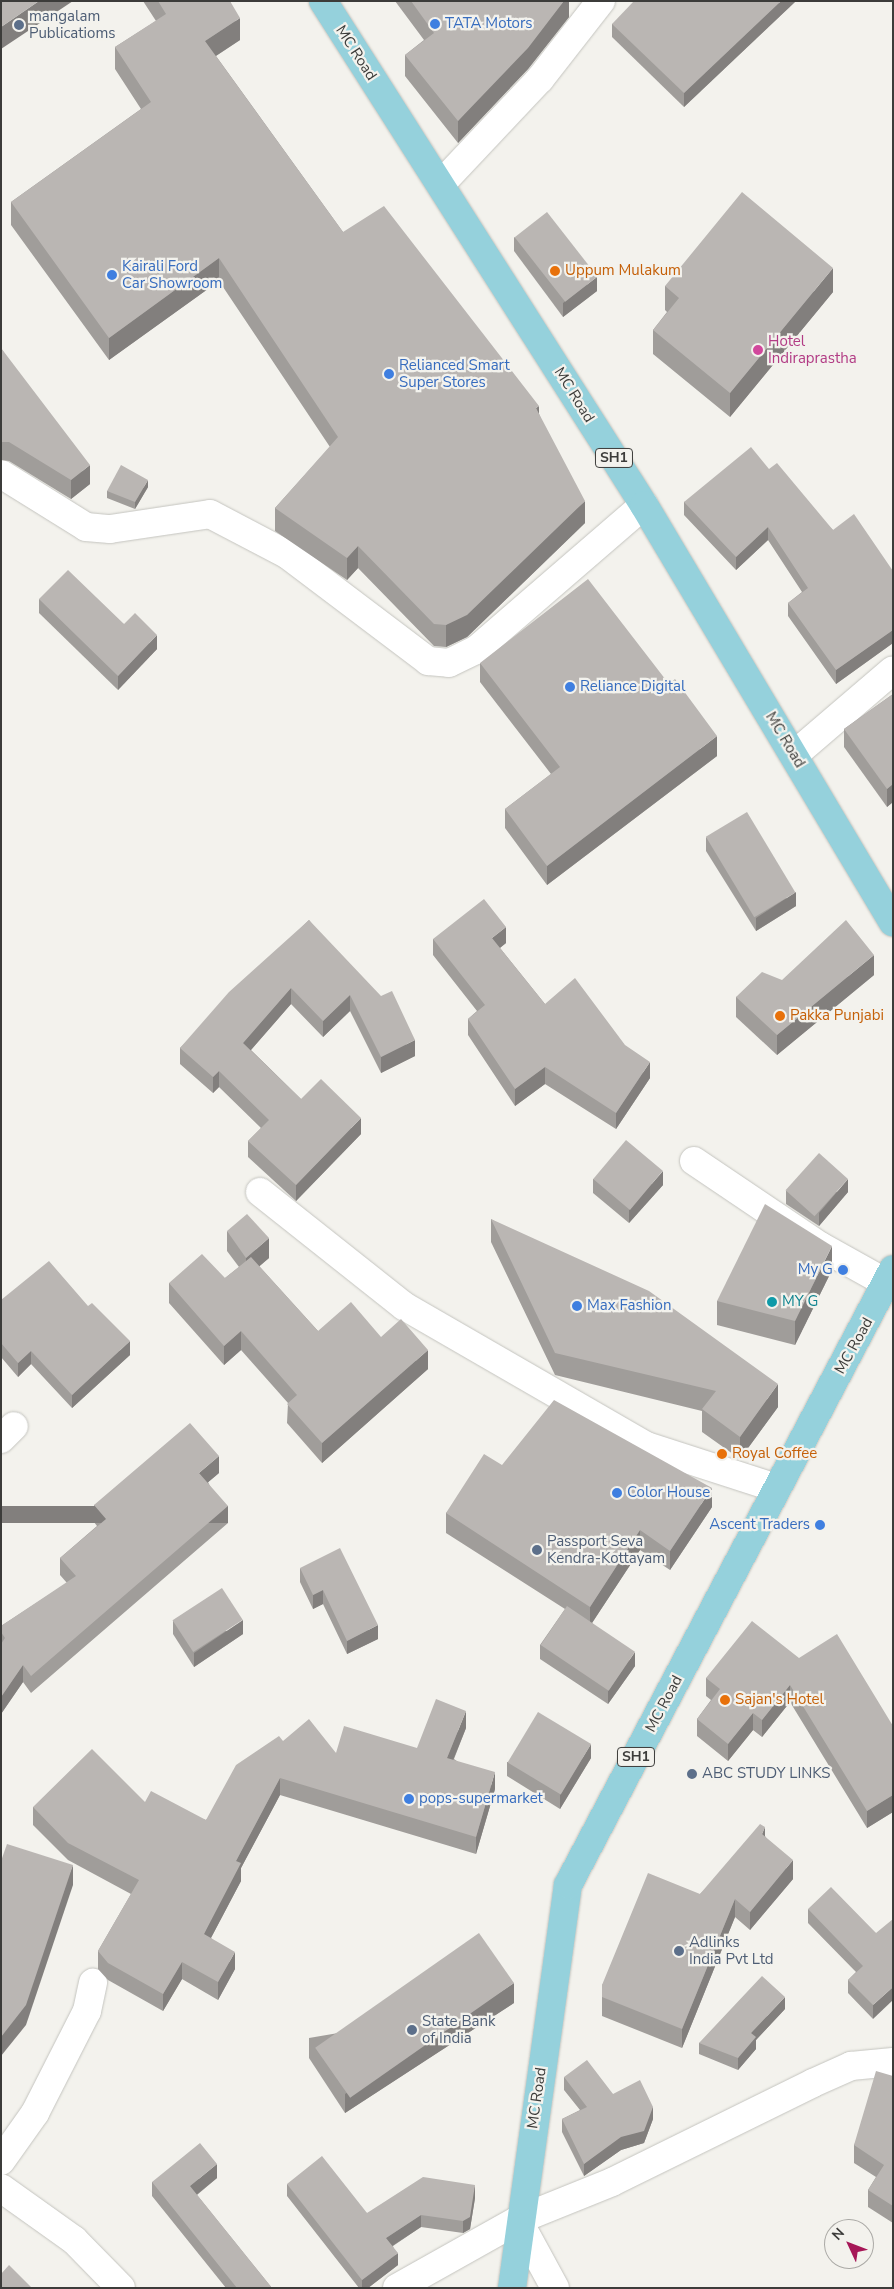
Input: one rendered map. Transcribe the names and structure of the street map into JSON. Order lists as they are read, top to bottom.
{
  "streets": {
    "main road": ["MC Road", "SH1"]
  },
  "places": [
    "TATA Motors",
    "mangalam Publicatioms",
    "Uppum Mulakum",
    "Kairali Ford Car Showroom",
    "Hotel Indiraprastha",
    "Relianced Smart Super Stores",
    "Reliance Digital",
    "Pakka Punjabi",
    "My G",
    "MY G",
    "Max Fashion",
    "Royal Coffee",
    "Color House",
    "Ascent Traders",
    "Passport Seva Kendra-Kottayam",
    "Sajan's Hotel",
    "ABC STUDY LINKS",
    "pops-supermarket",
    "Adlinks India Pvt Ltd",
    "State Bank of India"
  ],
  "north": "top left"
}
